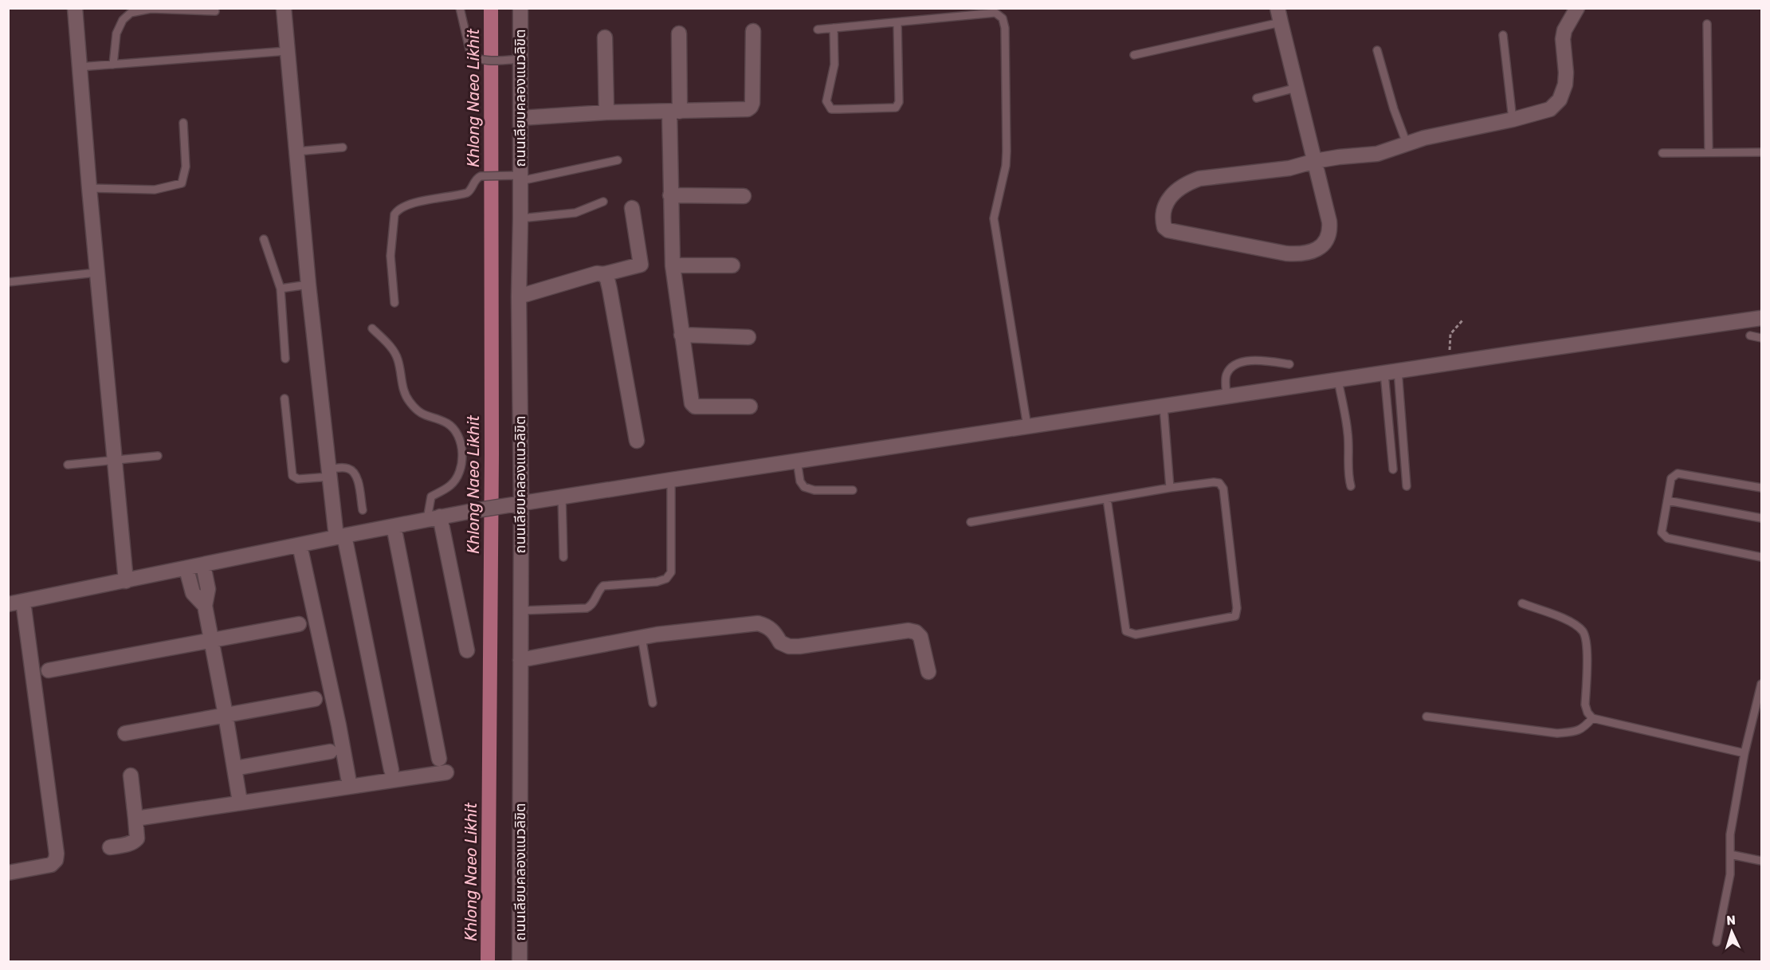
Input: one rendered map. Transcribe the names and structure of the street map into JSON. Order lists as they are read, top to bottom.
{
  "streets": {
    "street": ["ถนนเลียบคลองแนวลิขิต"]
  },
  "water": ["Khlong Naeo Likhit"],
  "north": "top"
}
